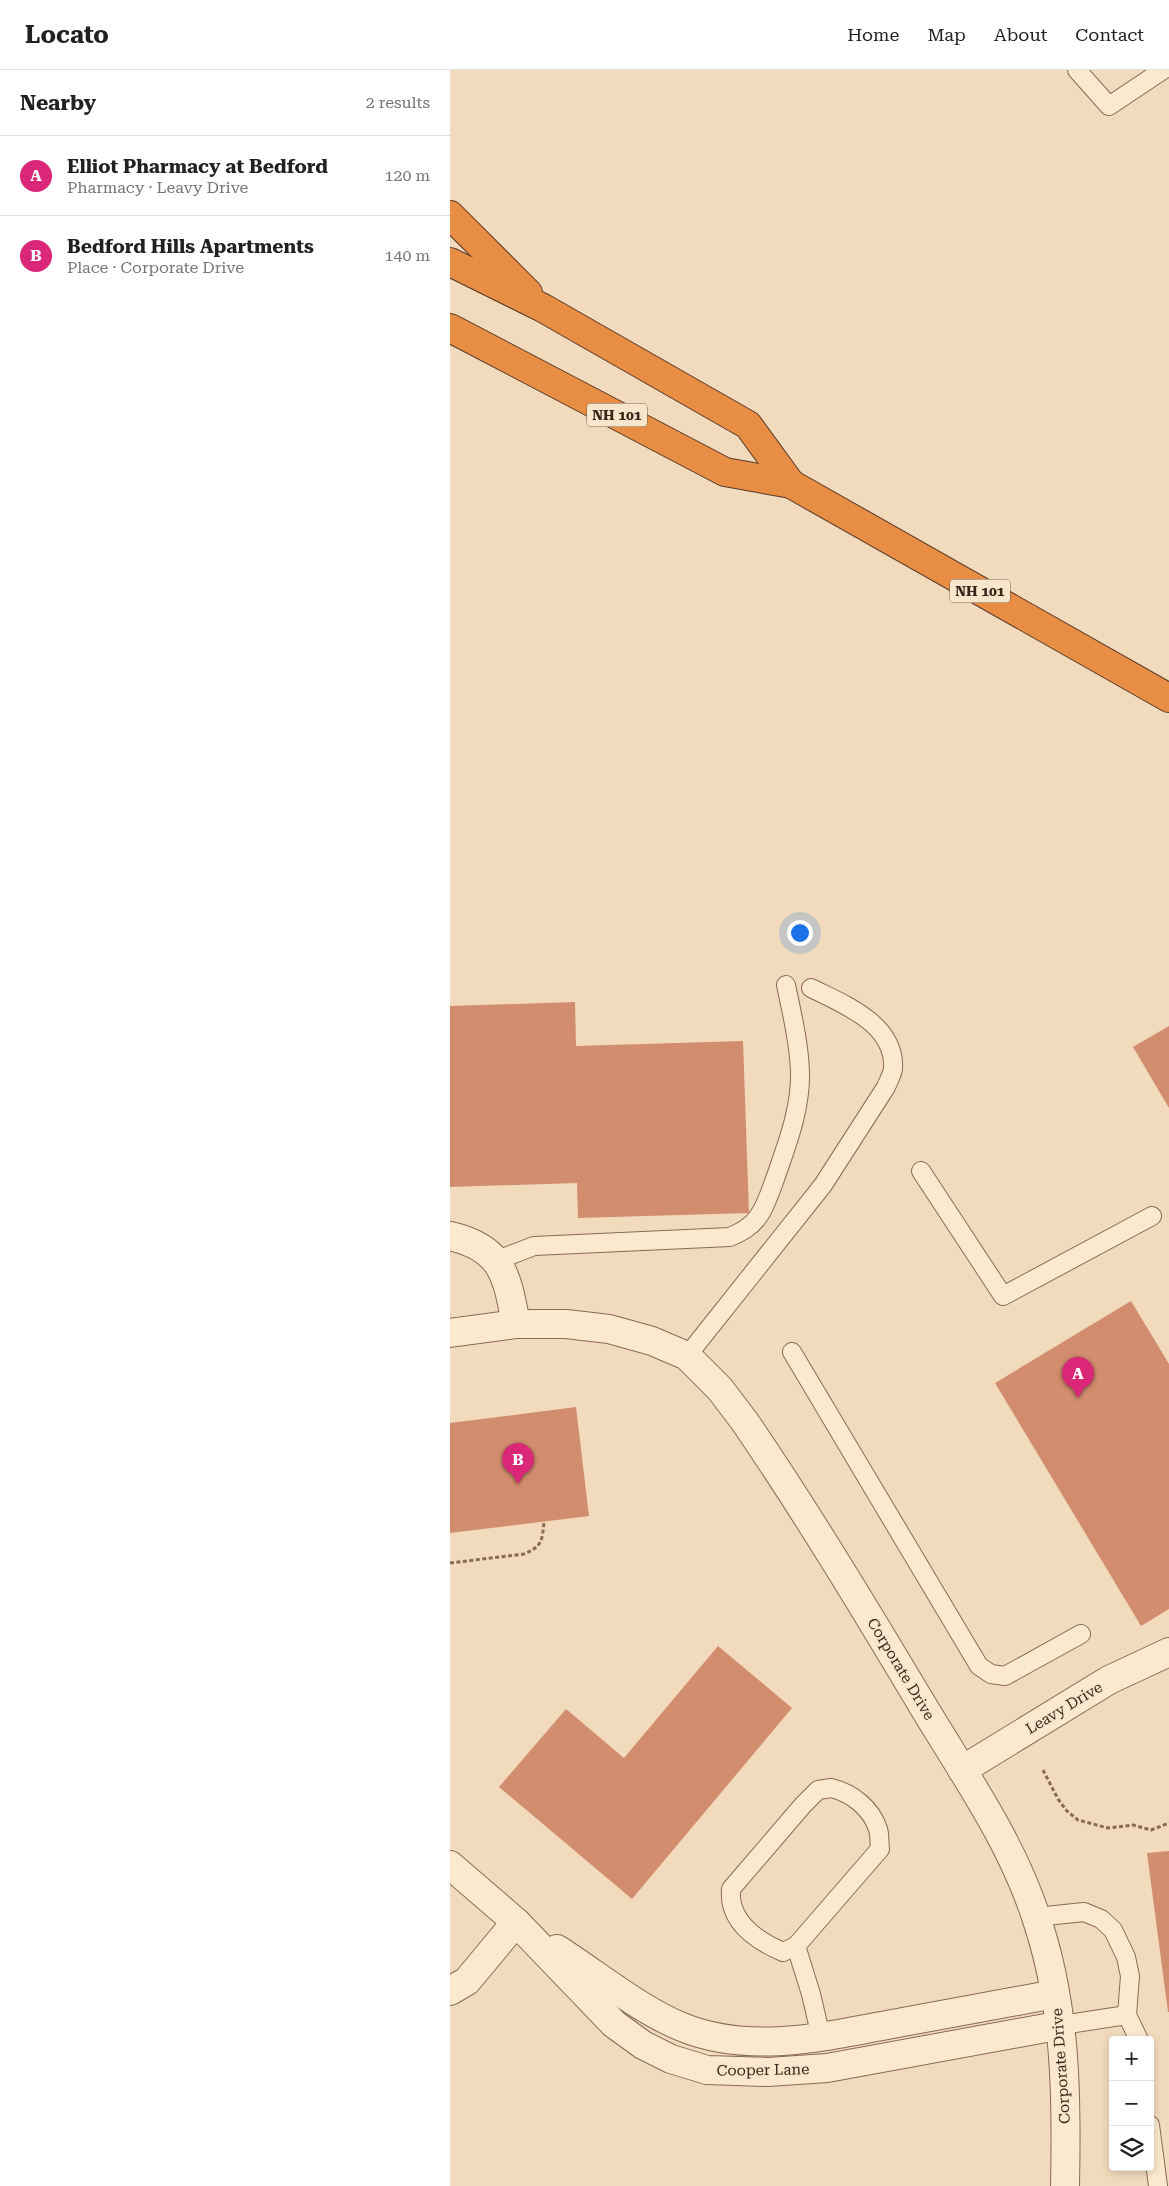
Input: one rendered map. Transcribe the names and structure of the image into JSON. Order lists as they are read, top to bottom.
{
  "streets": {
    "highway": ["NH 101"],
    "street": ["Corporate Drive", "Leavy Drive", "Cooper Lane"]
  },
  "crossings": [
    ["Corporate Drive", "Leavy Drive"],
    ["Corporate Drive", "Cooper Lane"]
  ],
  "page": {
    "header": "Locato",
    "nav": [
      "Home",
      "Map",
      "About",
      "Contact"
    ],
    "heading": ["Nearby", "2 results"],
    "list": [
      {
        "mark": "A",
        "name": "Elliot Pharmacy at Bedford",
        "note": "Pharmacy · Leavy Drive",
        "value": "120 m"
      },
      {
        "mark": "B",
        "name": "Bedford Hills Apartments",
        "note": "Place · Corporate Drive",
        "value": "140 m"
      }
    ],
    "pins": ["A", "B"],
    "map_buttons": ["+", "−"]
  }
}
